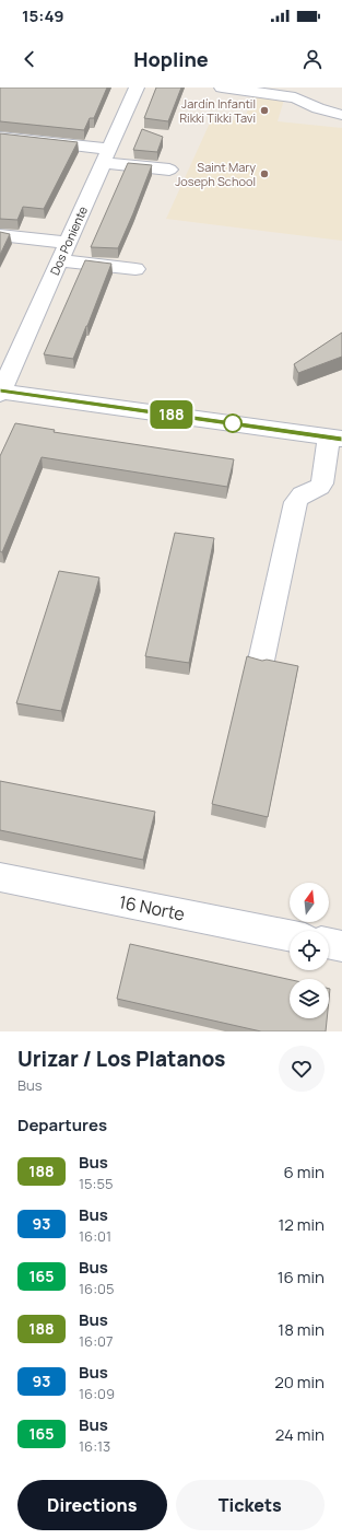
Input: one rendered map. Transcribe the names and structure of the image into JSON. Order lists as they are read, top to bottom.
{
  "streets": {
    "street": ["Dos Poniente", "16 Norte"]
  },
  "places": ["Jardín Infantil Rikki Tikki Tavi", "Saint Mary Joseph School"],
  "lines": ["bus line 188"],
  "north": "top",
  "page": {
    "status": "15:49",
    "header": "Hopline",
    "on_map": "188",
    "heading": [
      ["Urizar / Los Platanos", "Bus"],
      "Departures"
    ],
    "list": [
      {
        "mark": "188",
        "name": "Bus",
        "note": "15:55",
        "value": "6 min"
      },
      {
        "mark": "93",
        "name": "Bus",
        "note": "16:01",
        "value": "12 min"
      },
      {
        "mark": "165",
        "name": "Bus",
        "note": "16:05",
        "value": "16 min"
      },
      {
        "mark": "188",
        "name": "Bus",
        "note": "16:07",
        "value": "18 min"
      },
      {
        "mark": "93",
        "name": "Bus",
        "note": "16:09",
        "value": "20 min"
      },
      {
        "mark": "165",
        "name": "Bus",
        "note": "16:13",
        "value": "24 min"
      }
    ],
    "buttons": ["Directions", "Tickets"]
  }
}
